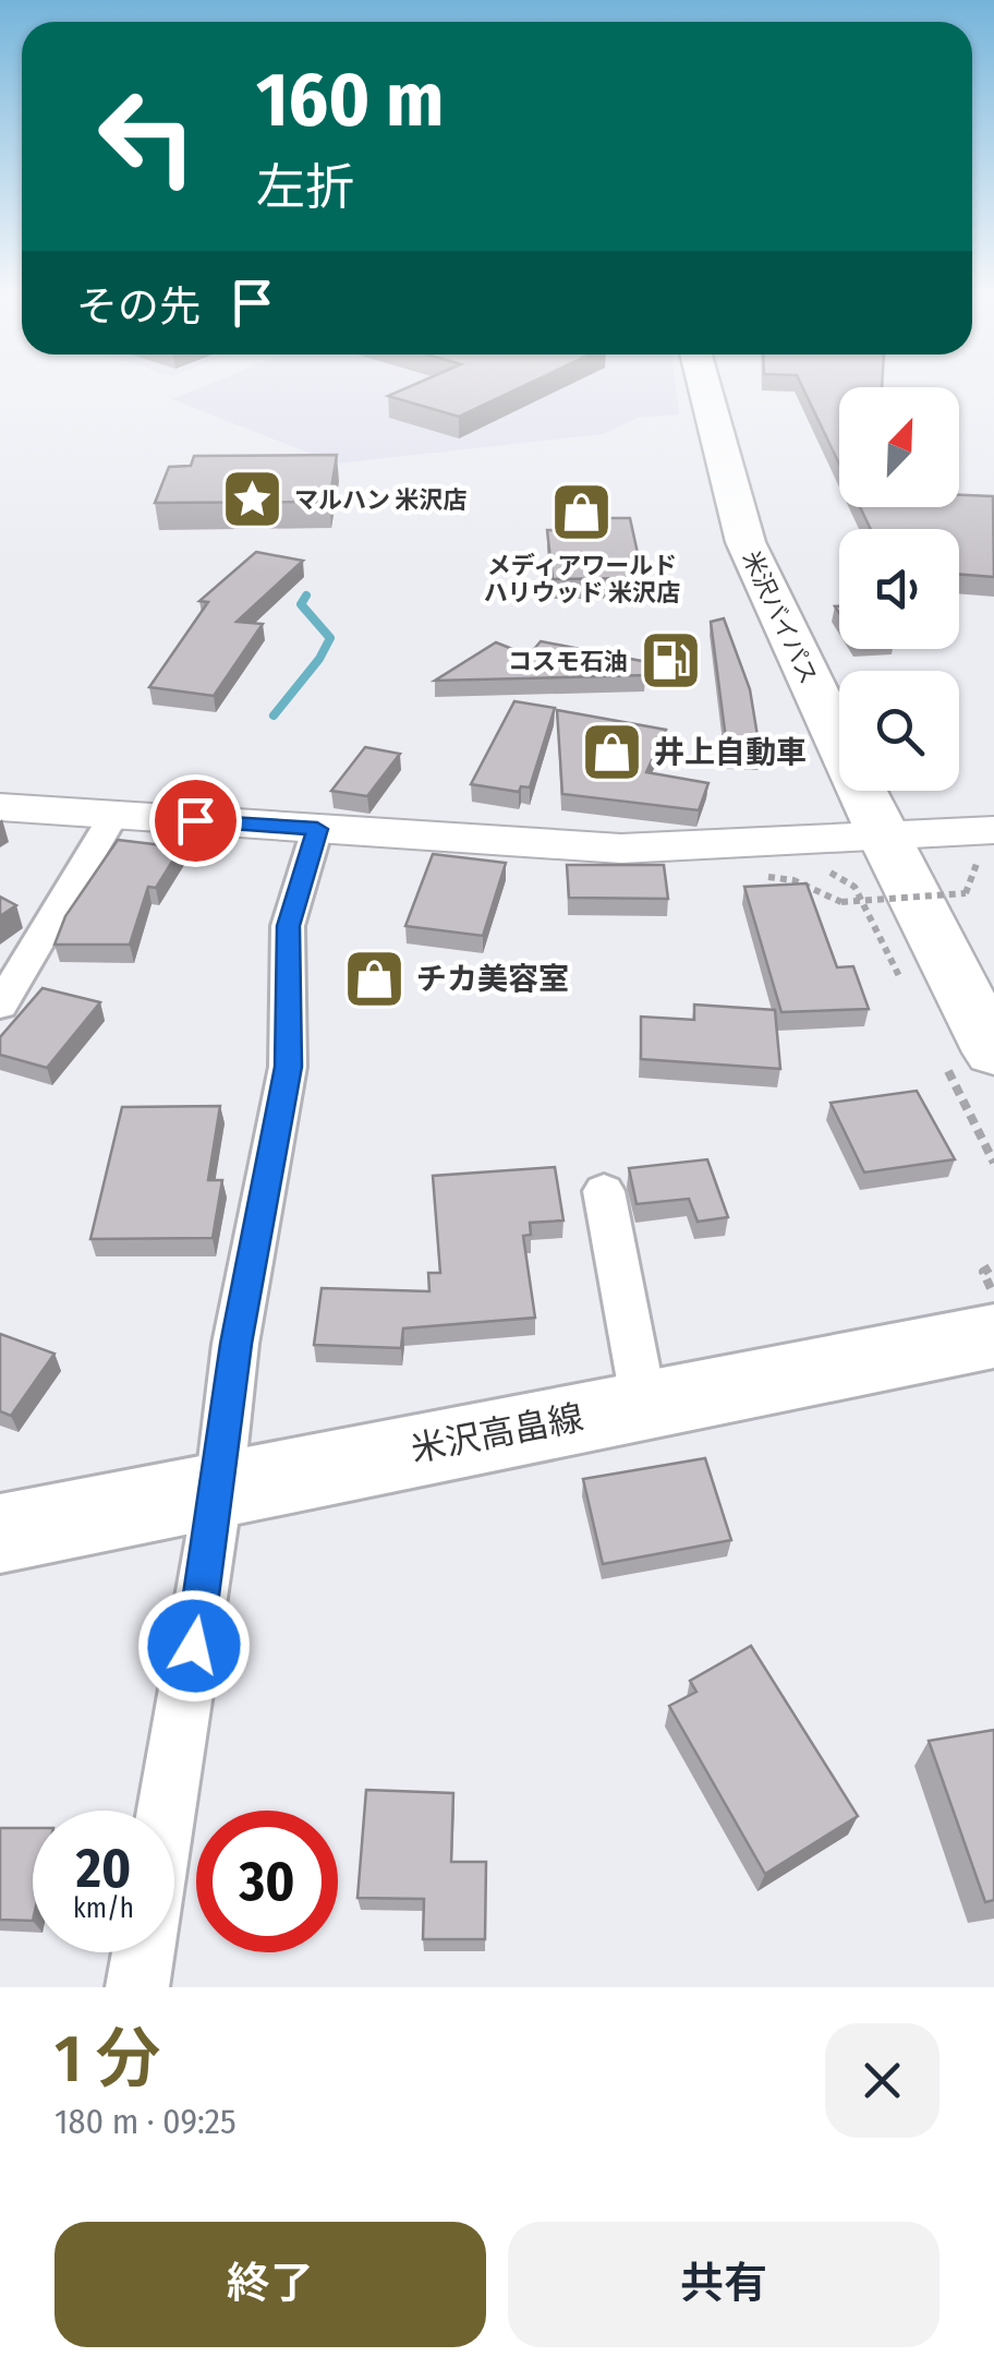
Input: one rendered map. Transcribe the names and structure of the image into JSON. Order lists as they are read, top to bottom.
{
  "streets": {
    "highway": ["米沢バイパス"],
    "main road": ["米沢高畠線"]
  },
  "places": {
    "place": ["マルハン 米沢店"],
    "shop": ["メディアワールド ハリウッド 米沢店", "井上自動車", "チカ美容室"],
    "fuel station": ["コスモ石油"]
  },
  "north": "top right",
  "page": {
    "turn": ["160 m", "左折"],
    "then": "その先",
    "speed": "20 km/h",
    "limit": "30",
    "heading": ["1 分", "180 m · 09:25"],
    "buttons": ["終了", "共有"]
  }
}
